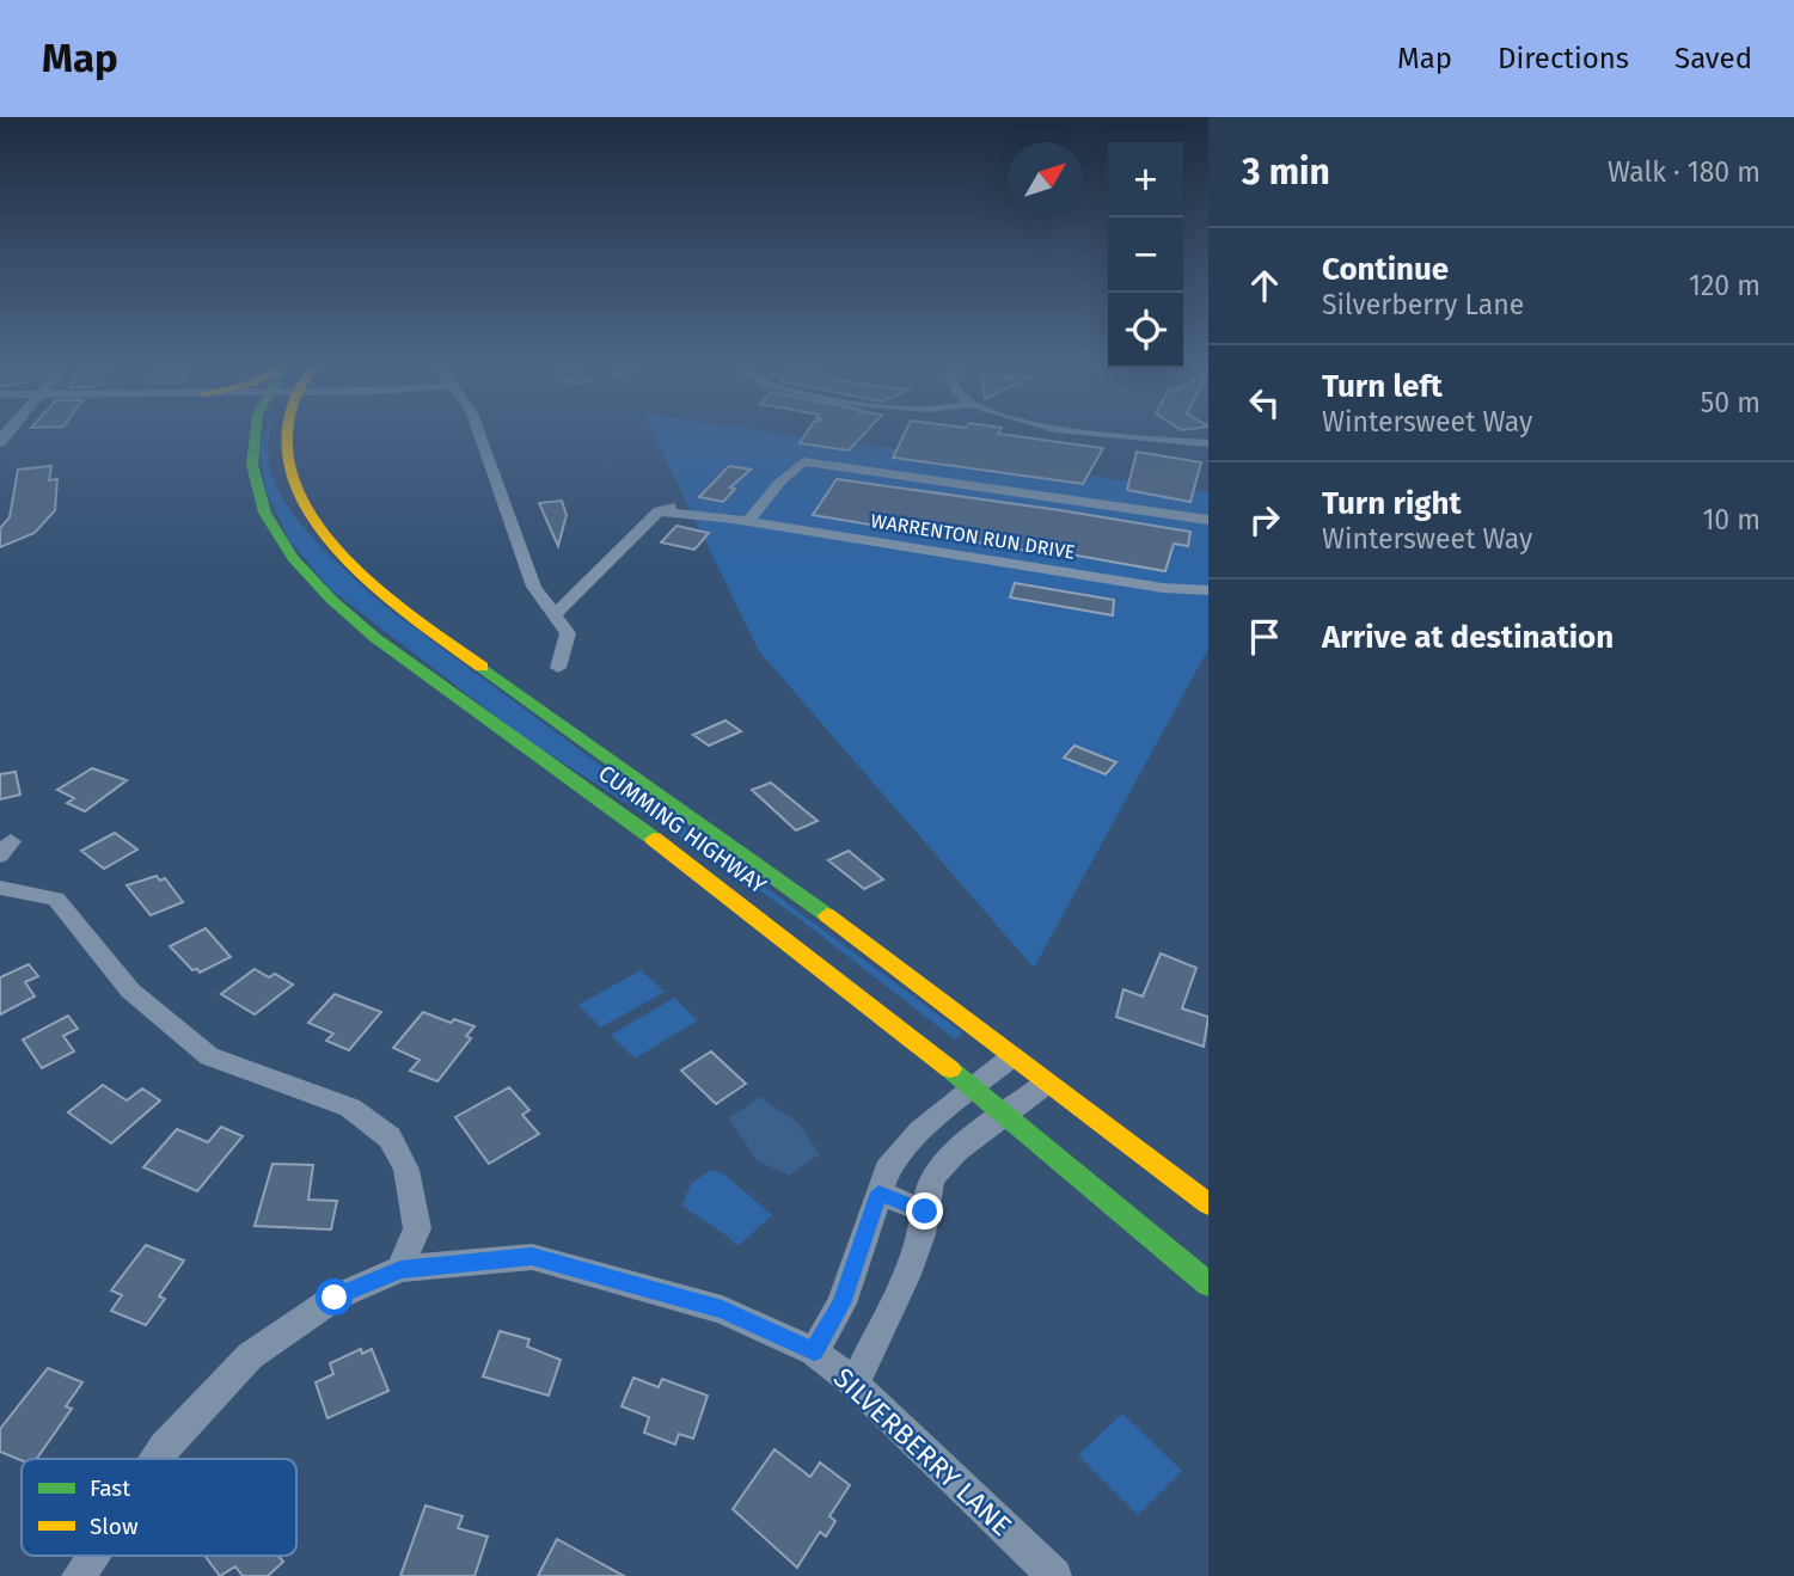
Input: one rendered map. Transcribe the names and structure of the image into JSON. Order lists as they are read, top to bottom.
{
  "streets": {
    "highway": ["CUMMING HIGHWAY"],
    "street": ["WARRENTON RUN DRIVE", "SILVERBERRY LANE"]
  },
  "legend": ["Fast", "Slow"],
  "north": "top right",
  "page": {
    "header": "Map",
    "nav": ["Map", "Directions", "Saved"],
    "heading": ["3 min", "Walk · 180 m"],
    "map_buttons": ["+", "−"],
    "list": [
      ["Continue", "Silverberry Lane", "120 m"],
      ["Turn left", "Wintersweet Way", "50 m"],
      ["Turn right", "Wintersweet Way", "10 m"],
      "Arrive at destination"
    ]
  }
}
